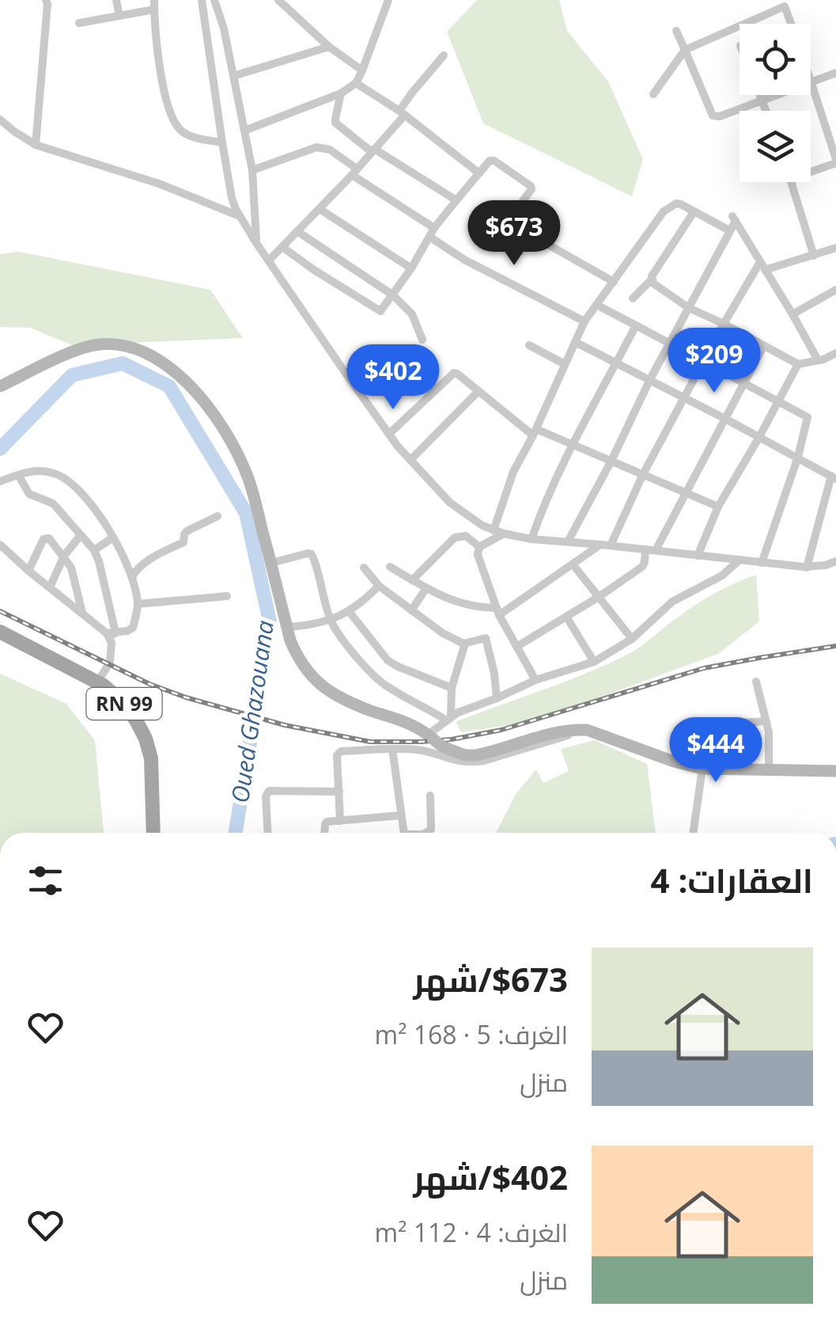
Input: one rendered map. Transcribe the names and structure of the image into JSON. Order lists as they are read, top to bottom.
{
  "streets": {
    "main road": ["RN 99"]
  },
  "water": ["Oued Ghazouana"],
  "page": {
    "price": [
      "$673",
      "$209",
      "$402",
      "$444"
    ],
    "heading": "العقارات: 4",
    "list": [
      {
        "name": "$673/شهر",
        "note": "الغرف: 5 · 168 m² · منزل"
      },
      {
        "name": "$402/شهر",
        "note": "الغرف: 4 · 112 m² · منزل"
      }
    ]
  }
}
